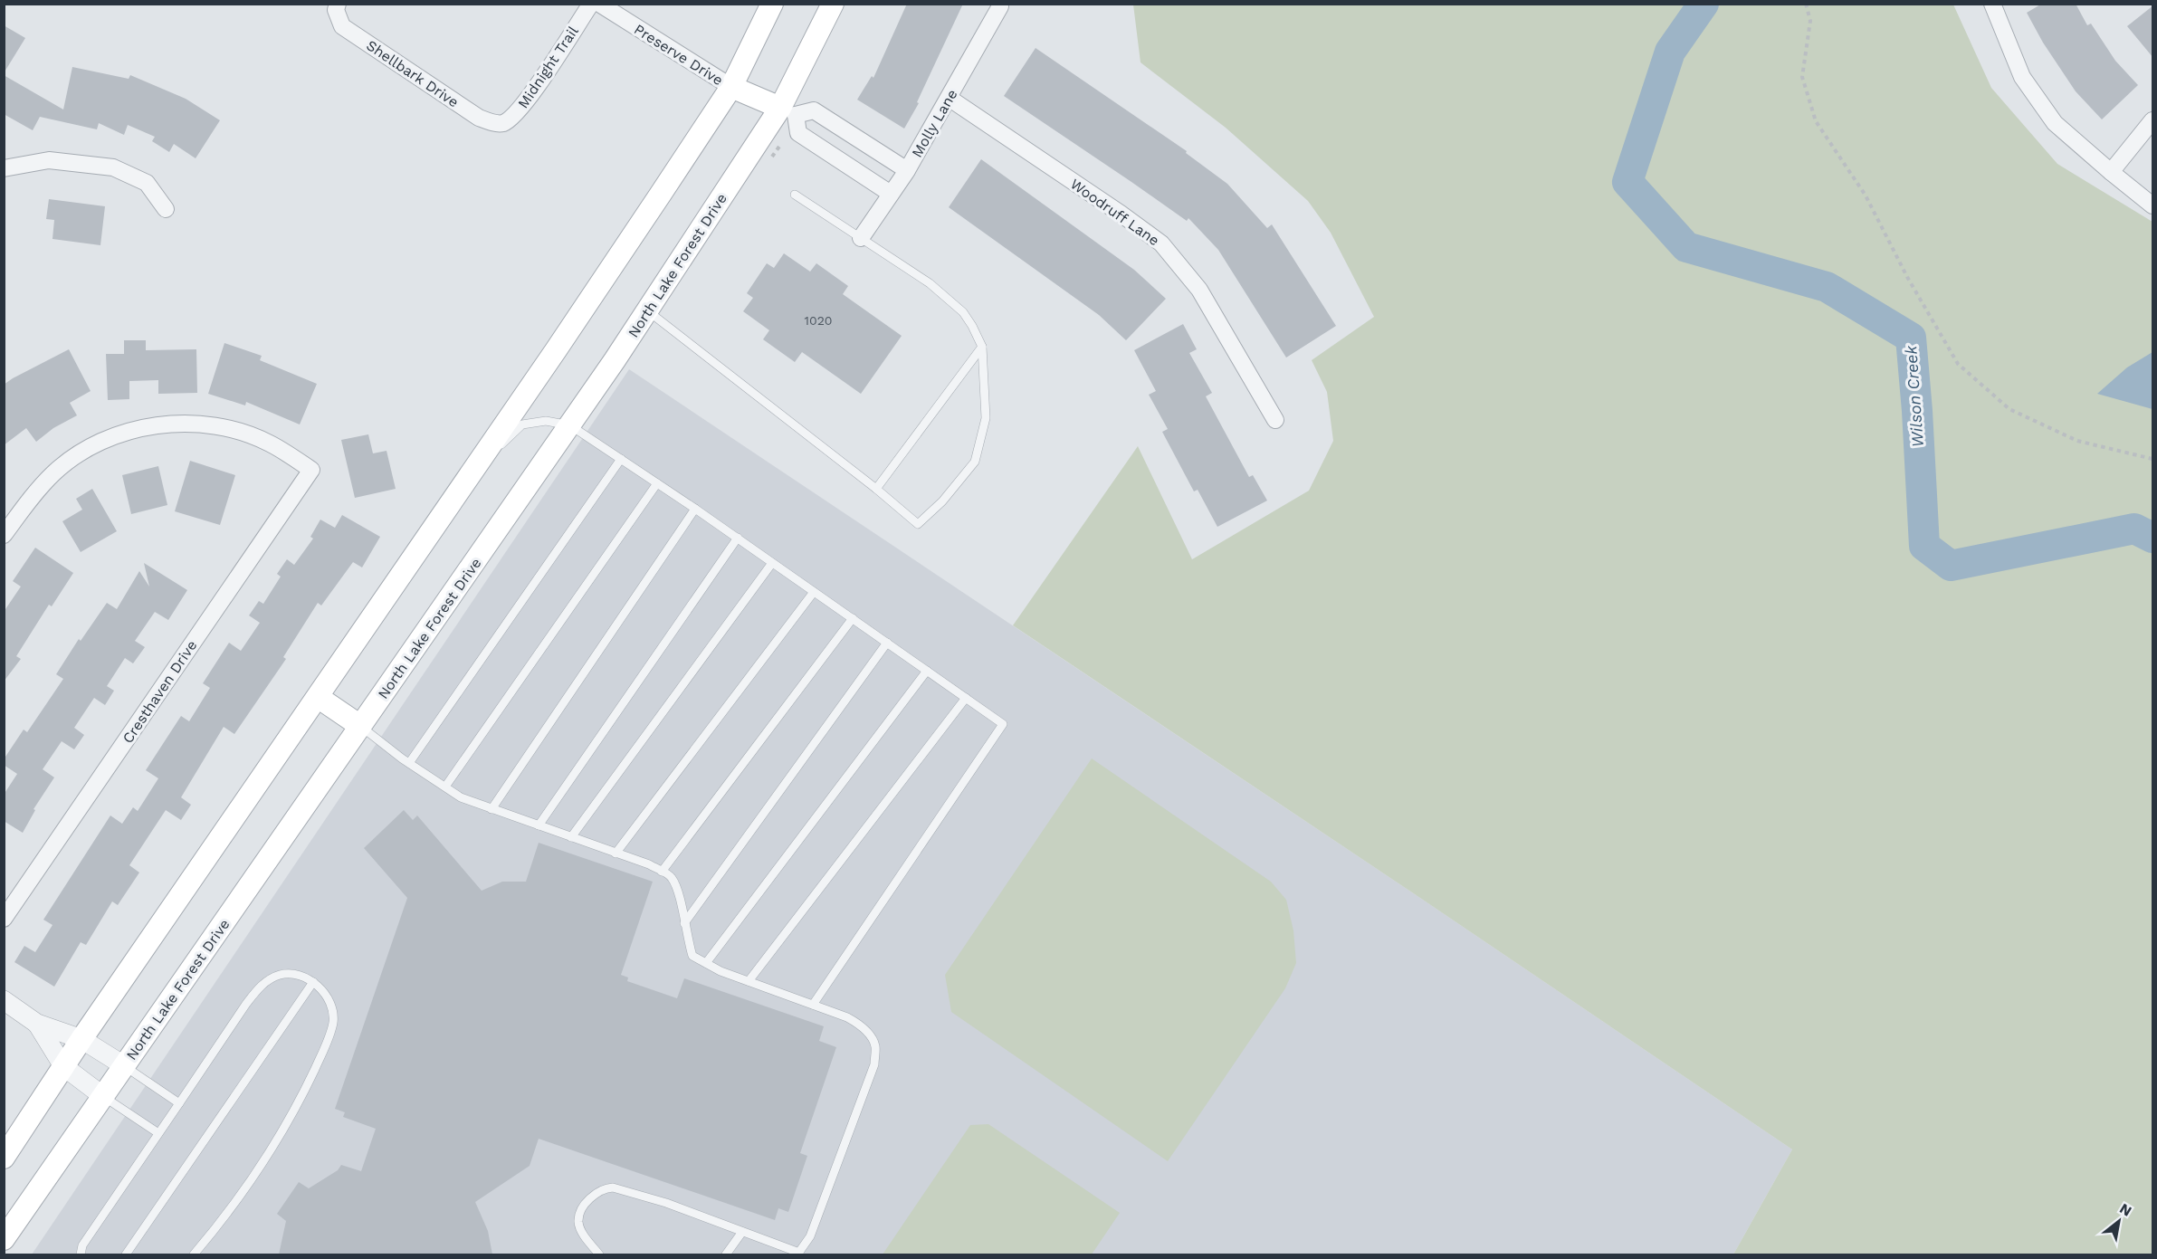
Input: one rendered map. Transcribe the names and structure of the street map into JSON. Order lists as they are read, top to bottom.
{
  "streets": {
    "main road": ["North Lake Forest Drive"],
    "street": [
      "Preserve Drive",
      "Midnight Trail",
      "Shellbark Drive",
      "Molly Lane",
      "Woodruff Lane",
      "Cresthaven Drive"
    ]
  },
  "crossings": [
    ["Midnight Trail", "Shellbark Drive"],
    ["Molly Lane", "Woodruff Lane"]
  ],
  "water": ["Wilson Creek"],
  "house_numbers": ["1020"],
  "north": "top right"
}
